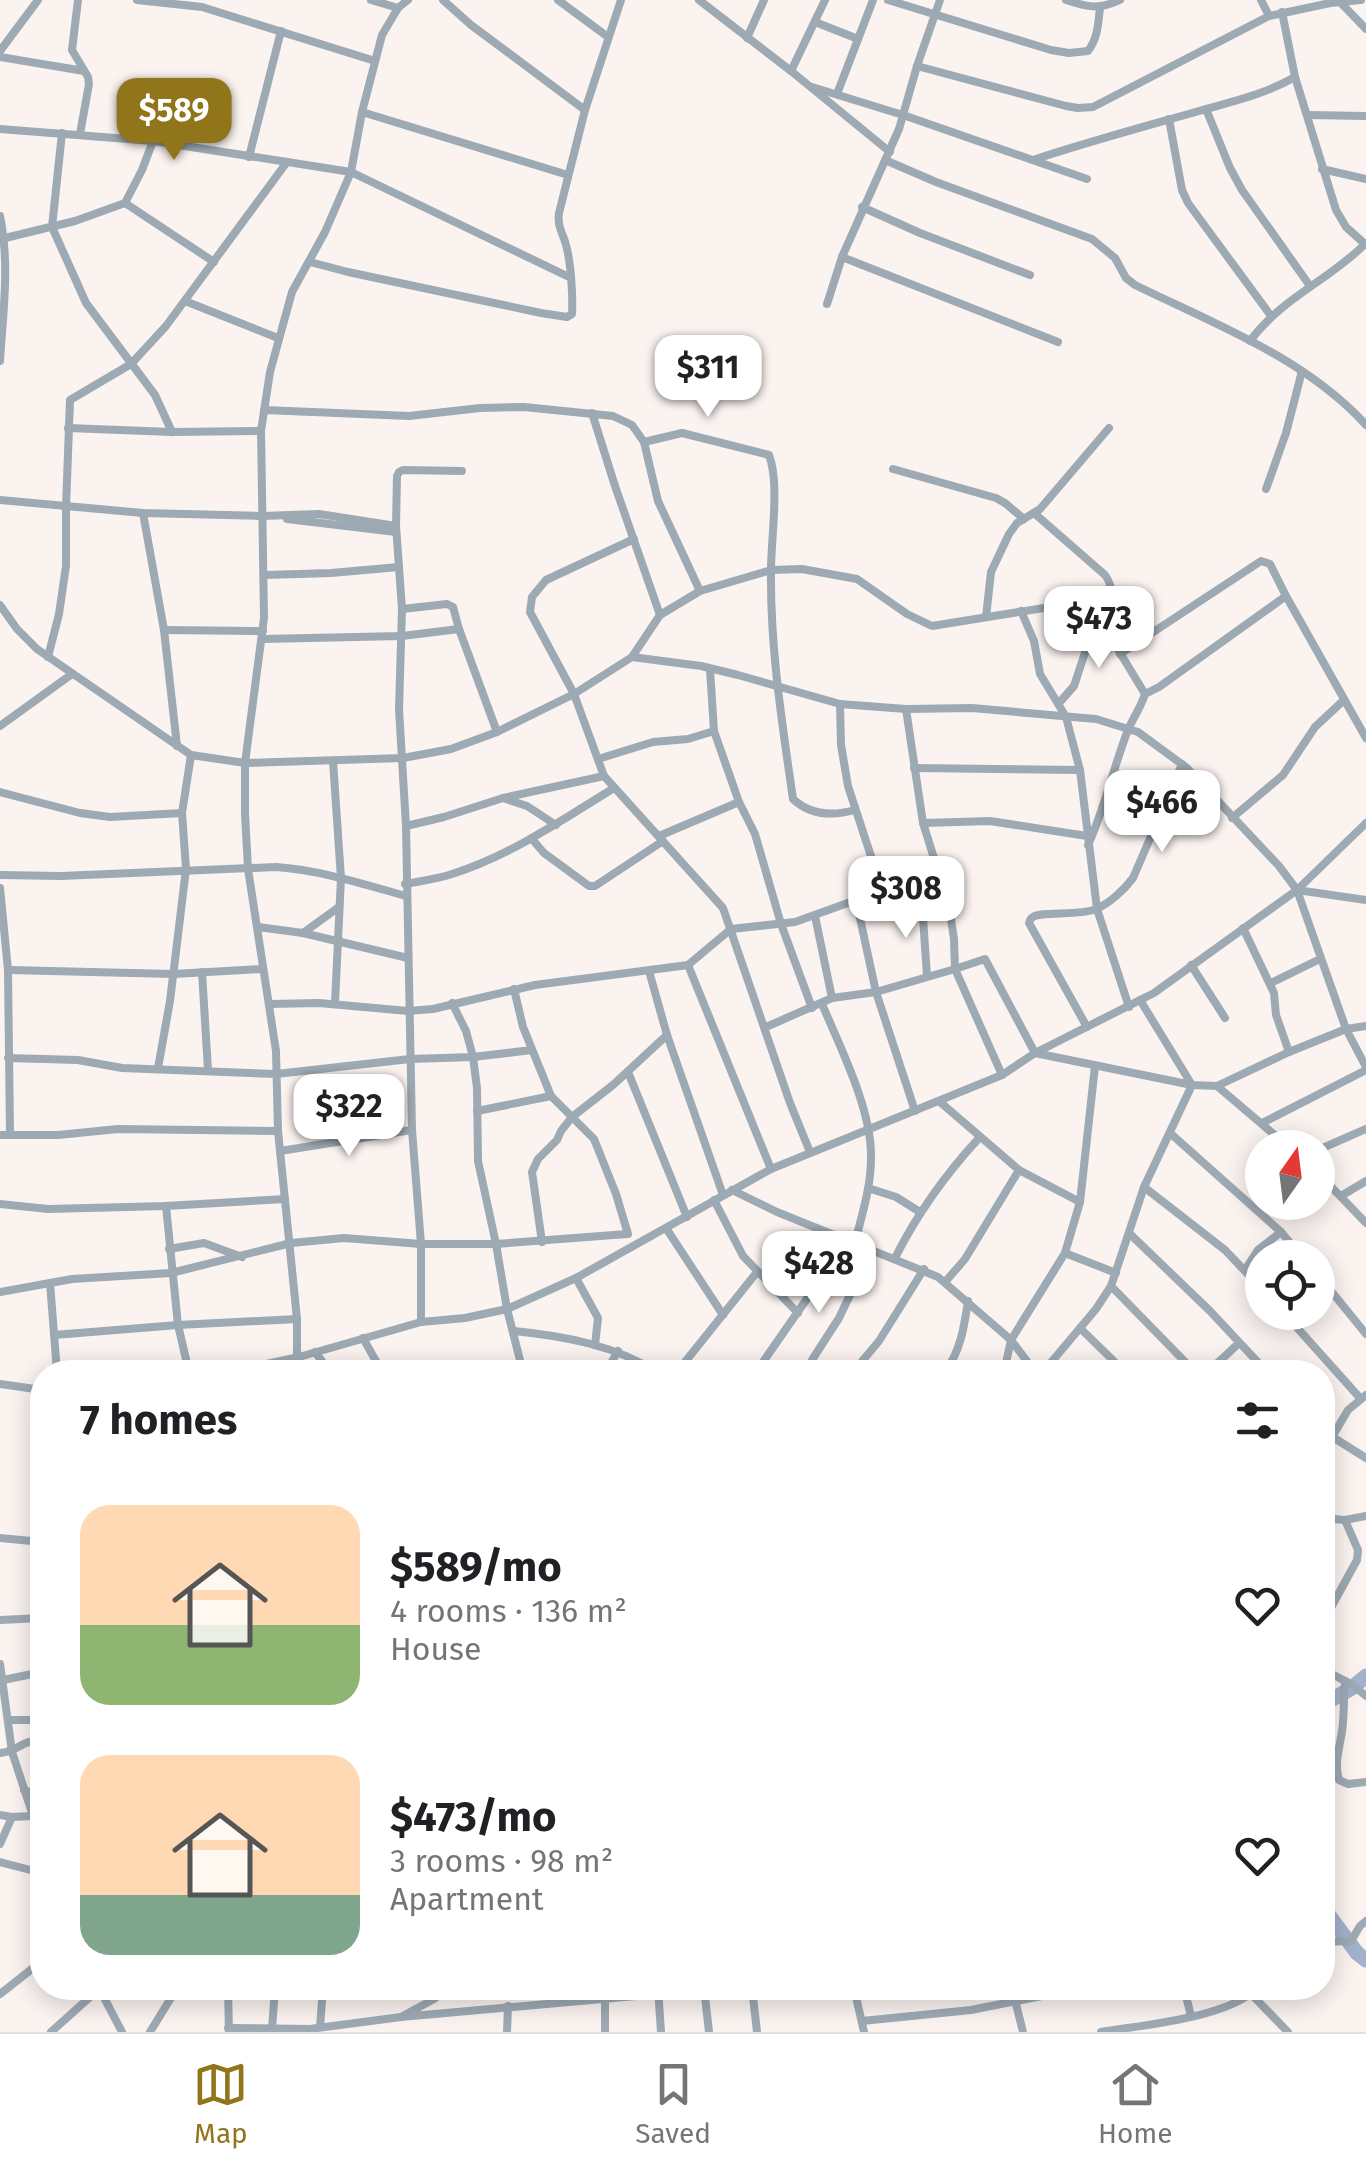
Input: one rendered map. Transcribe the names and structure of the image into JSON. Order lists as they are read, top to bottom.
{
  "north": "top",
  "page": {
    "price": [
      "$589",
      "$311",
      "$473",
      "$466",
      "$308",
      "$322",
      "$428"
    ],
    "heading": "7 homes",
    "list": [
      {
        "name": "$589/mo",
        "note": "4 rooms · 136 m² · House"
      },
      {
        "name": "$473/mo",
        "note": "3 rooms · 98 m² · Apartment"
      }
    ],
    "tabs": ["Map", "Saved", "Home"]
  }
}
